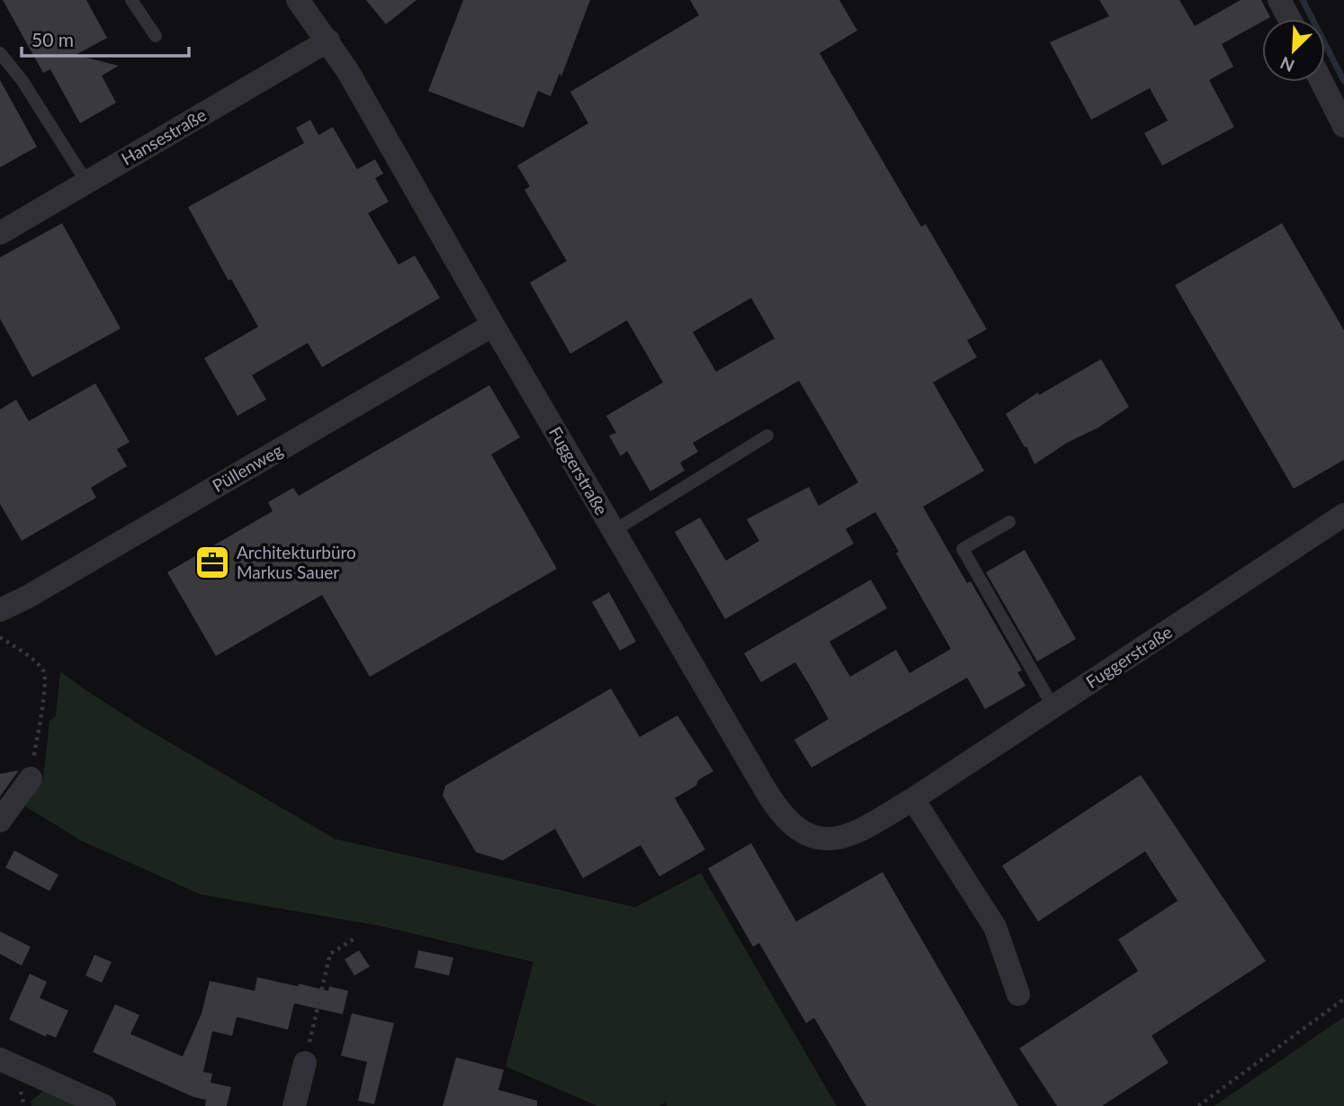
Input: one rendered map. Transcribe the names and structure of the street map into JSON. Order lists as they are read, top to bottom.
{
  "streets": {
    "street": ["Hansestraße", "Püllenweg", "Fuggerstraße"]
  },
  "crossings": [
    ["Hansestraße", "Fuggerstraße"],
    ["Püllenweg", "Fuggerstraße"]
  ],
  "places": {
    "office": ["Architekturbüro Markus Sauer"]
  },
  "scale_bar": "50 m",
  "north": "bottom left"
}
